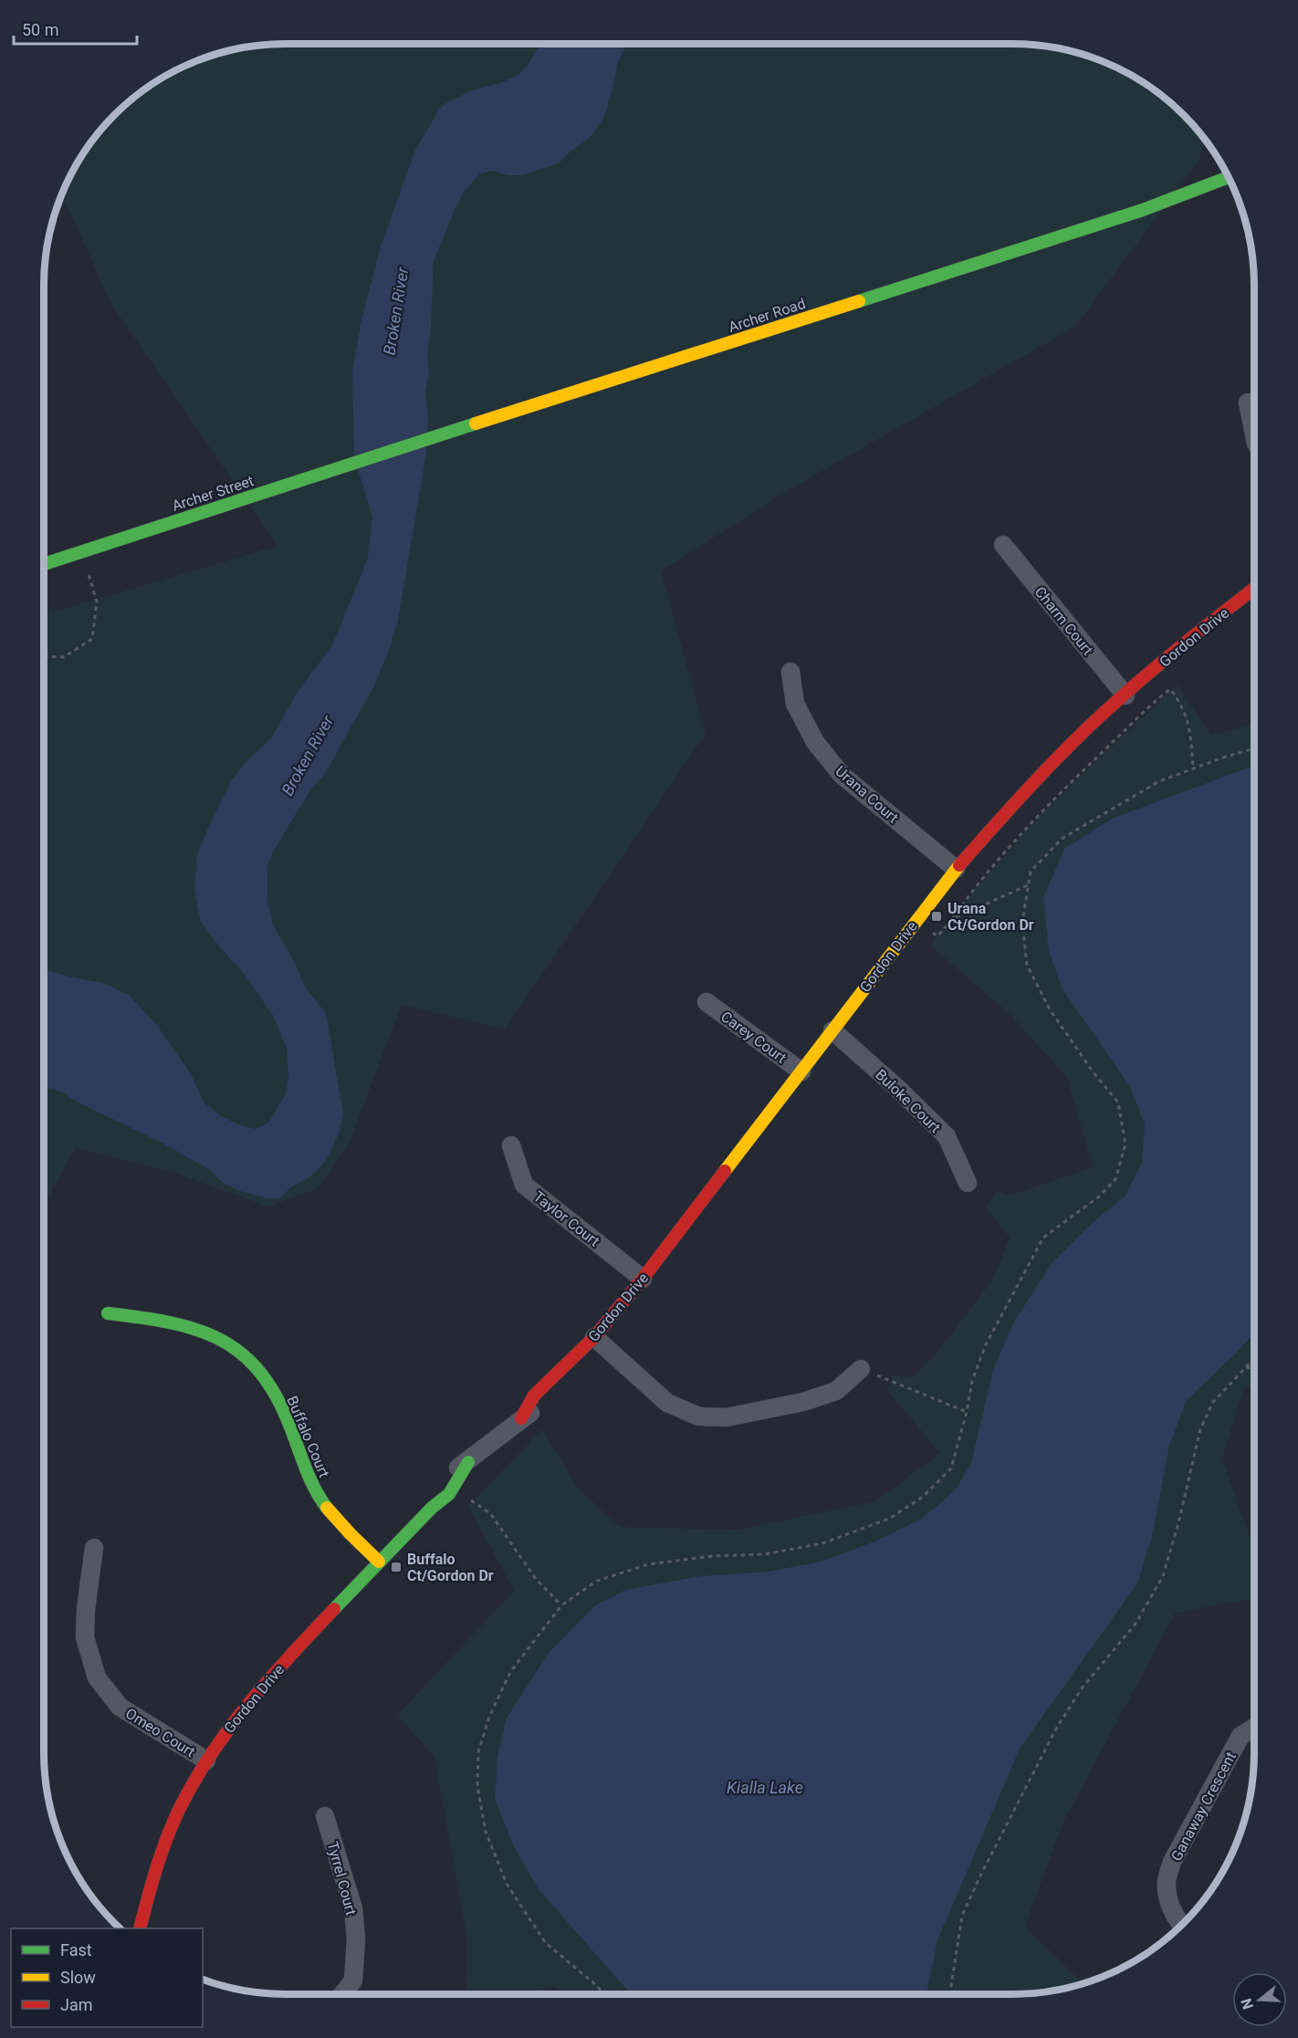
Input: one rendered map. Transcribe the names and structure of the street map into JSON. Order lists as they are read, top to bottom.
{
  "streets": {
    "street": [
      "Archer Road",
      "Archer Street",
      "Charm Court",
      "Gordon Drive",
      "Urana Court",
      "Carey Court",
      "Buloke Court",
      "Taylor Court",
      "Buffalo Court",
      "Omeo Court",
      "Ganaway Crescent",
      "Tyrrel Court"
    ]
  },
  "crossings": [
    ["Archer Road", "Archer Street"],
    ["Charm Court", "Gordon Drive"],
    ["Gordon Drive", "Urana Court"],
    ["Gordon Drive", "Carey Court"],
    ["Gordon Drive", "Buloke Court"],
    ["Gordon Drive", "Taylor Court"],
    ["Gordon Drive", "Buffalo Court"],
    ["Gordon Drive", "Omeo Court"]
  ],
  "water": ["Broken River", "Kialla Lake"],
  "places": {
    "transit": ["Urana Ct/Gordon Dr", "Buffalo Ct/Gordon Dr"]
  },
  "legend": ["Fast", "Slow", "Jam"],
  "scale_bar": "50 m",
  "north": "left"
}
